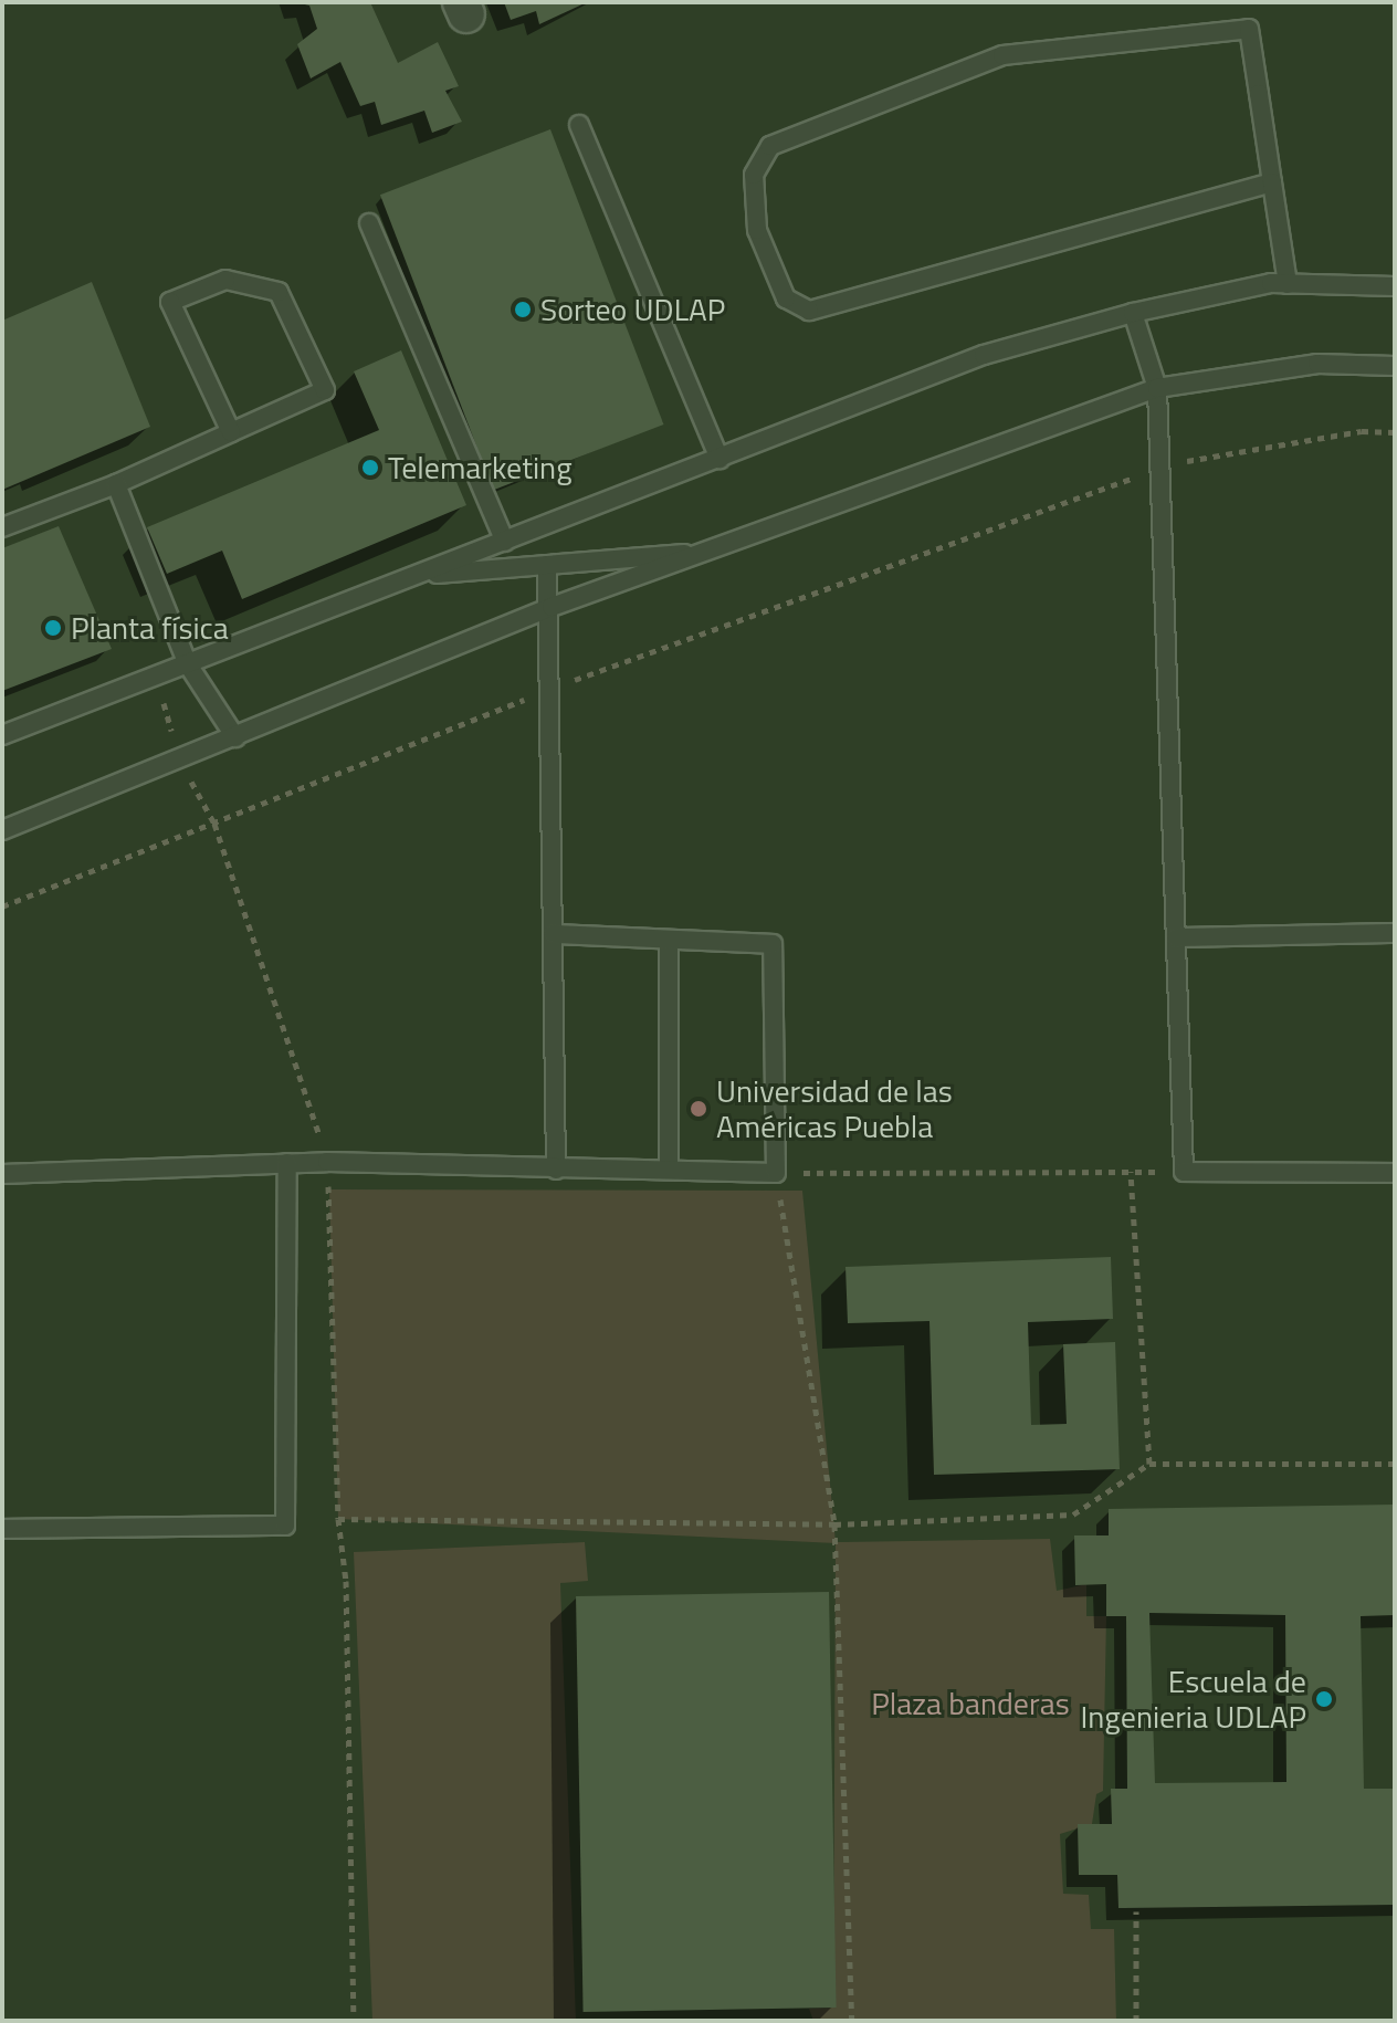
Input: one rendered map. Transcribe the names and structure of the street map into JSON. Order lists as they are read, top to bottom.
{
  "parks": ["Plaza banderas"],
  "places": [
    "Sorteo UDLAP",
    "Telemarketing",
    "Planta física",
    "Universidad de las Américas Puebla",
    "Escuela de Ingenieria UDLAP"
  ]
}
